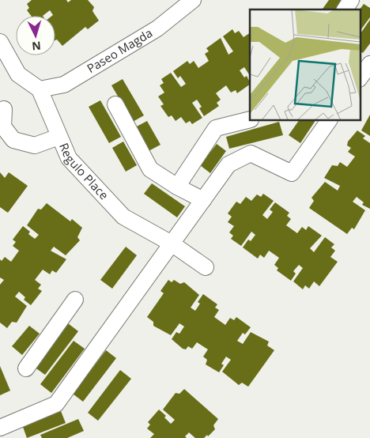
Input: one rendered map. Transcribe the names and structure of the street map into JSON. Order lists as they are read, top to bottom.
{
  "streets": {
    "street": ["Paseo Magda", "Regulo Place"]
  },
  "crossings": [
    ["Paseo Magda", "Regulo Place"]
  ],
  "north": "bottom"
}
